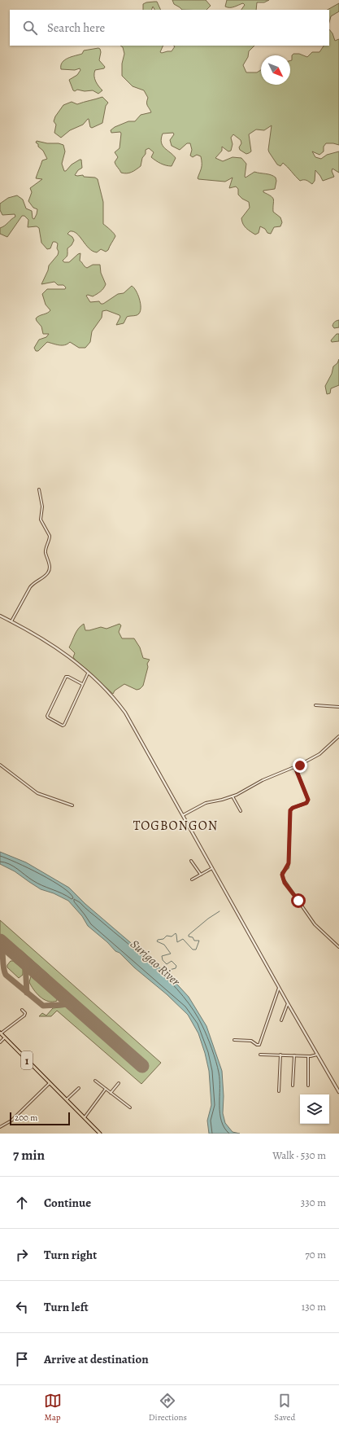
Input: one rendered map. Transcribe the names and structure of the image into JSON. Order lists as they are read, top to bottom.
{
  "streets": {
    "highway": ["1"]
  },
  "districts": ["TOGBONGON"],
  "water": ["Surigao River"],
  "scale_bar": "200 m",
  "north": "bottom right",
  "page": {
    "search": "Search here",
    "scale": "200 m",
    "heading": ["7 min", "Walk · 530 m"],
    "list": [
      ["Continue", "330 m"],
      ["Turn right", "70 m"],
      ["Turn left", "130 m"],
      "Arrive at destination"
    ],
    "nav": ["Map", "Directions", "Saved"]
  }
}
